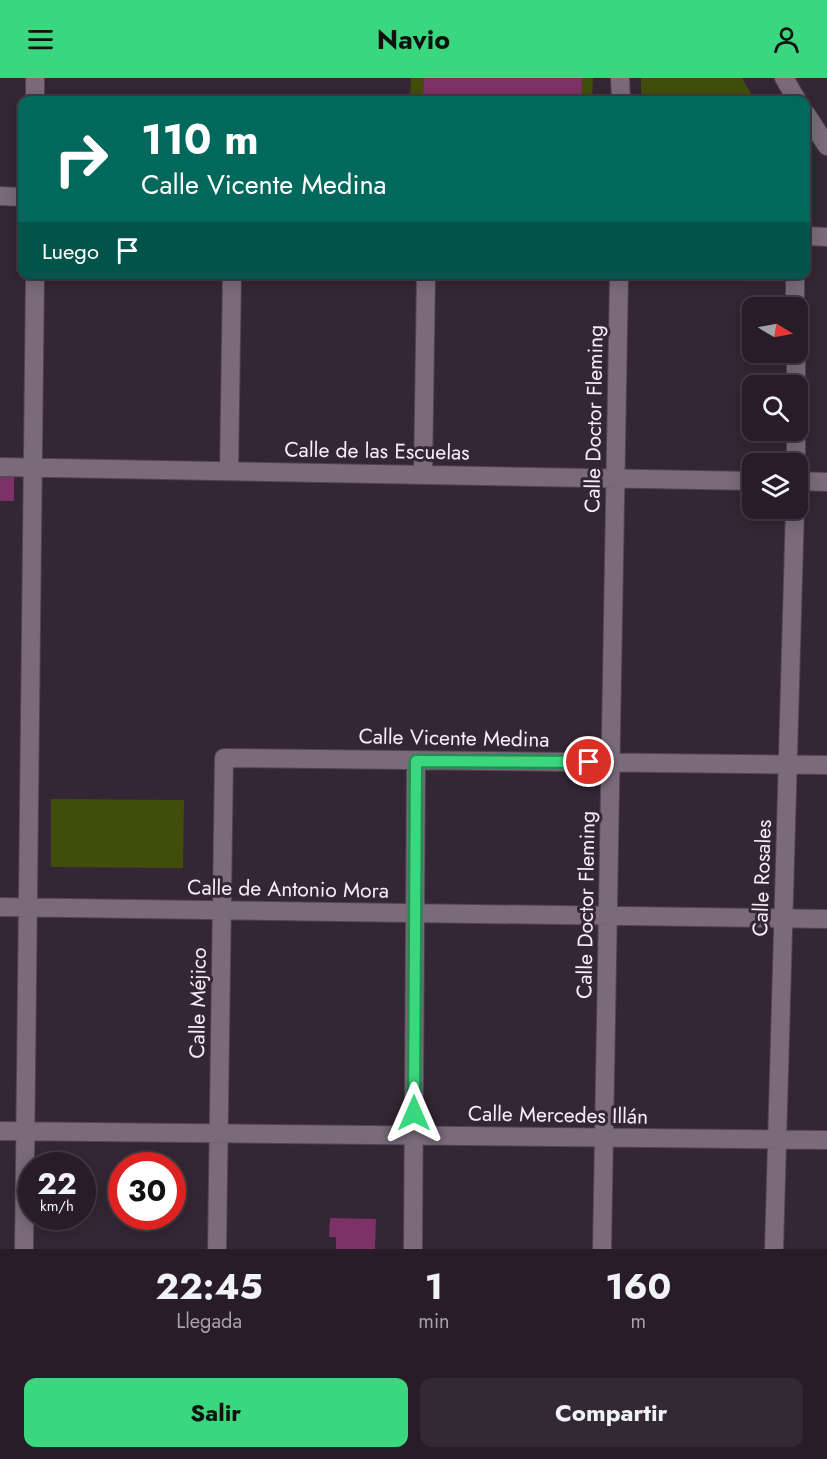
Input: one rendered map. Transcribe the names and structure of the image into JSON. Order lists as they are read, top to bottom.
{
  "streets": {
    "street": [
      "Calle Doctor Fleming",
      "Calle de las Escuelas",
      "Calle Vicente Medina",
      "Calle Rosales",
      "Calle de Antonio Mora",
      "Calle Méjico",
      "Calle Mercedes Illán"
    ]
  },
  "crossings": [
    ["Calle Doctor Fleming", "Calle de las Escuelas"],
    ["Calle Doctor Fleming", "Calle Vicente Medina"],
    ["Calle Doctor Fleming", "Calle de Antonio Mora"],
    ["Calle Doctor Fleming", "Calle Mercedes Illán"],
    ["Calle Vicente Medina", "Calle Rosales"],
    ["Calle Vicente Medina", "Calle Méjico"],
    ["Calle Rosales", "Calle de Antonio Mora"],
    ["Calle Rosales", "Calle Mercedes Illán"],
    ["Calle de Antonio Mora", "Calle Méjico"],
    ["Calle Méjico", "Calle Mercedes Illán"]
  ],
  "north": "right",
  "page": {
    "header": "Navio",
    "turn": ["110 m", "Calle Vicente Medina"],
    "then": "Luego",
    "speed": "22 km/h",
    "limit": "30",
    "eta": [
      "22:45",
      "Llegada",
      "1",
      "min",
      "160",
      "m"
    ],
    "buttons": ["Salir", "Compartir"]
  }
}
